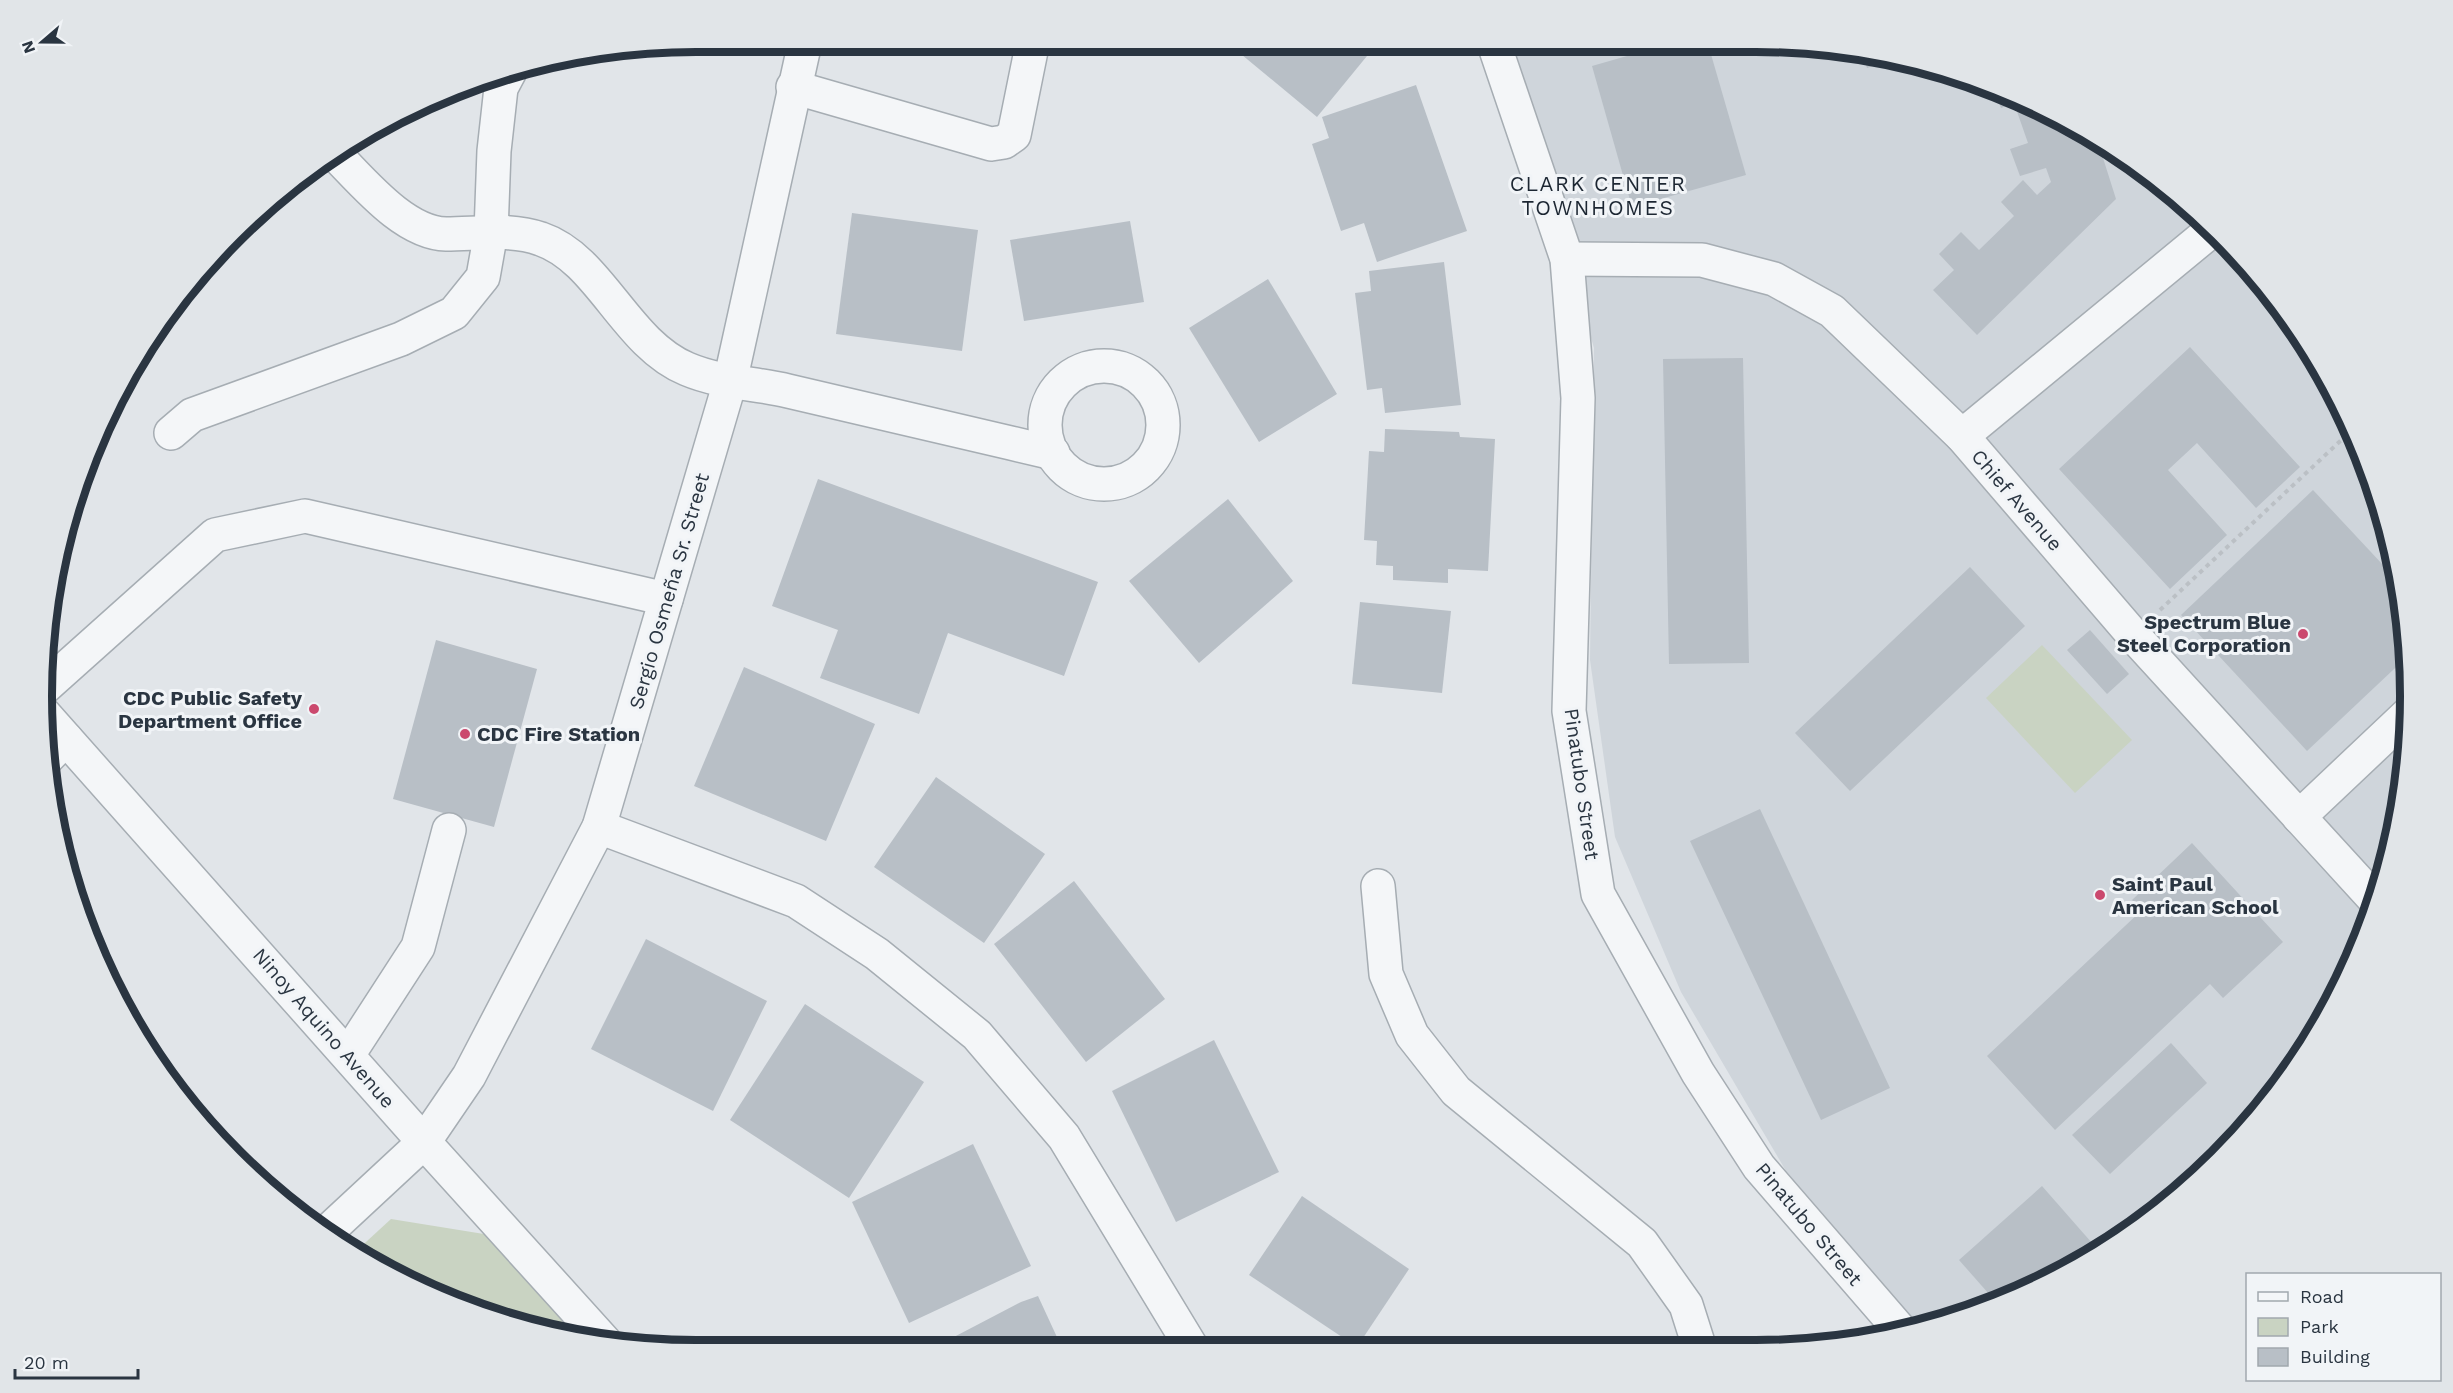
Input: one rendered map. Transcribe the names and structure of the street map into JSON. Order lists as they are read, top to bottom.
{
  "streets": {
    "street": [
      "Chief Avenue",
      "Sergio Osmeña Sr. Street",
      "Pinatubo Street",
      "Ninoy Aquino Avenue"
    ]
  },
  "crossings": [
    ["Chief Avenue", "Pinatubo Street"],
    ["Sergio Osmeña Sr. Street", "Ninoy Aquino Avenue"]
  ],
  "districts": ["CLARK CENTER TOWNHOMES"],
  "places": [
    "Spectrum Blue Steel Corporation",
    "CDC Public Safety Department Office",
    "CDC Fire Station",
    "Saint Paul American School"
  ],
  "legend": ["Road", "Park", "Building"],
  "scale_bar": "20 m",
  "north": "left"
}
